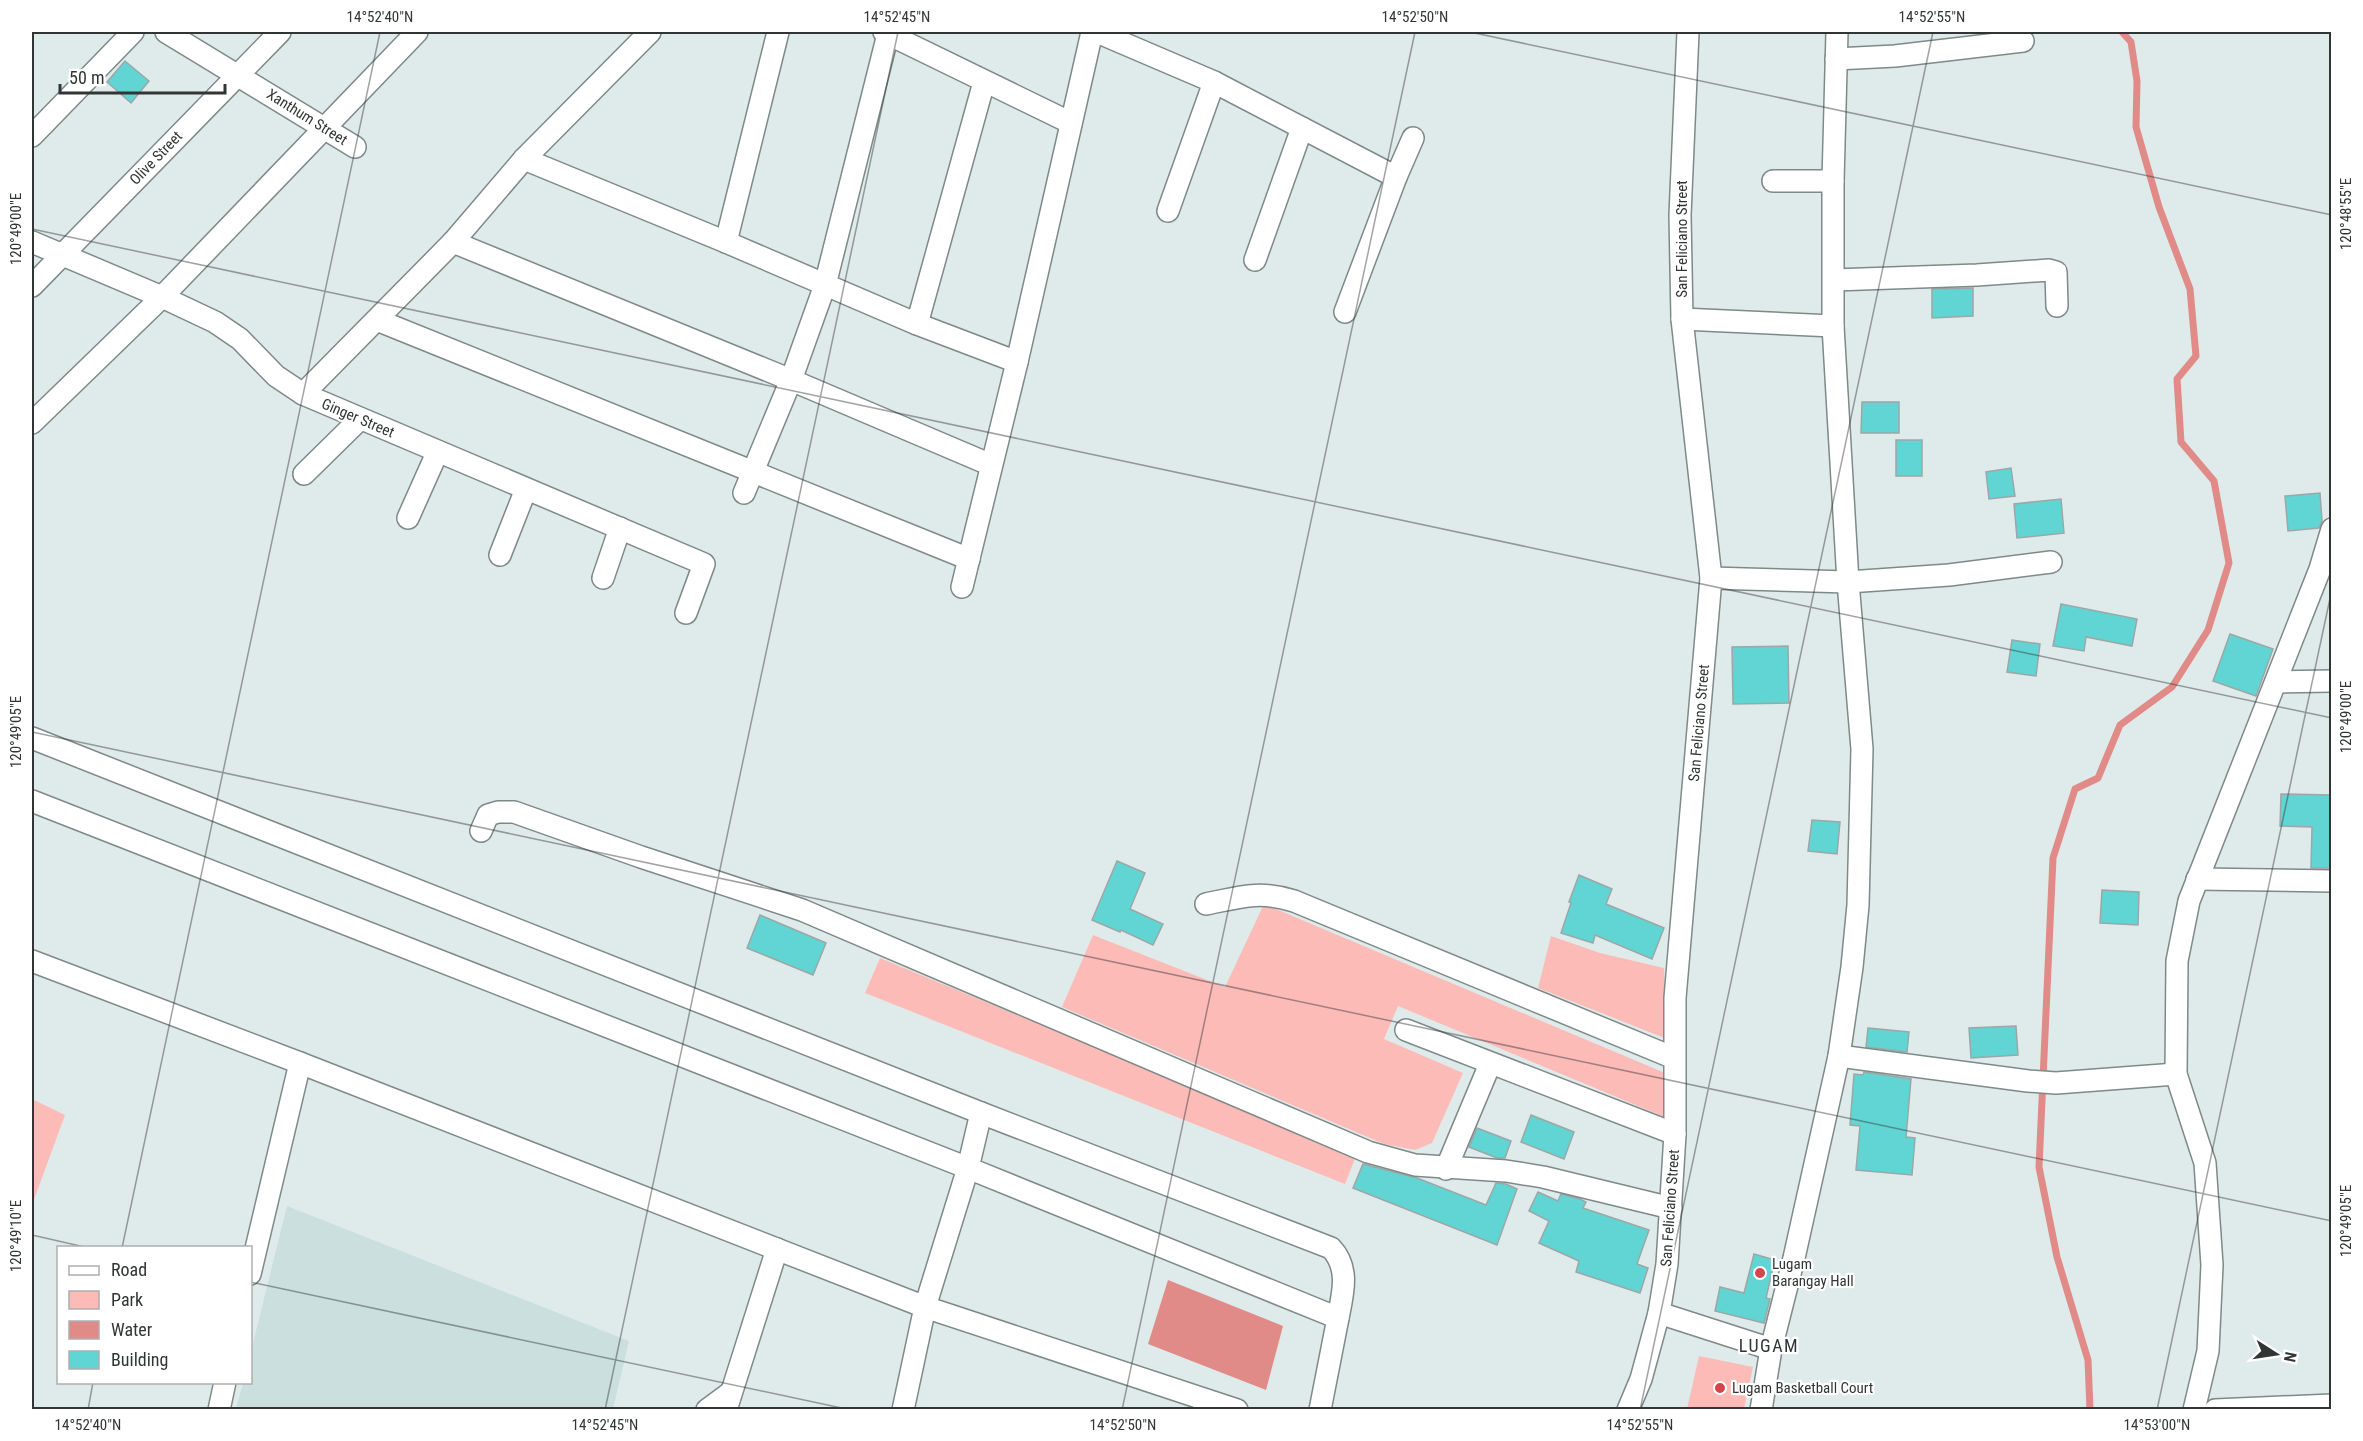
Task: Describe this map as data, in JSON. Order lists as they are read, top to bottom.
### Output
{
  "streets": {
    "street": [
      "Xanthum Street",
      "Olive Street",
      "San Feliciano Street",
      "Ginger Street"
    ]
  },
  "crossings": [
    ["Xanthum Street", "Olive Street"],
    ["Olive Street", "Ginger Street"]
  ],
  "districts": ["LUGAM"],
  "places": ["Lugam Barangay Hall", "Lugam Basketball Court"],
  "legend": [
    "Road",
    "Park",
    "Water",
    "Building"
  ],
  "scale_bar": "50 m",
  "north": "right",
  "coordinates": [
    "14°52'40\"N",
    "14°52'45\"N",
    "14°52'50\"N",
    "14°52'55\"N",
    "120°48'55\"E",
    "120°49'00\"E",
    "120°49'05\"E",
    "120°49'10\"E",
    "14°53'00\"N"
  ]
}
